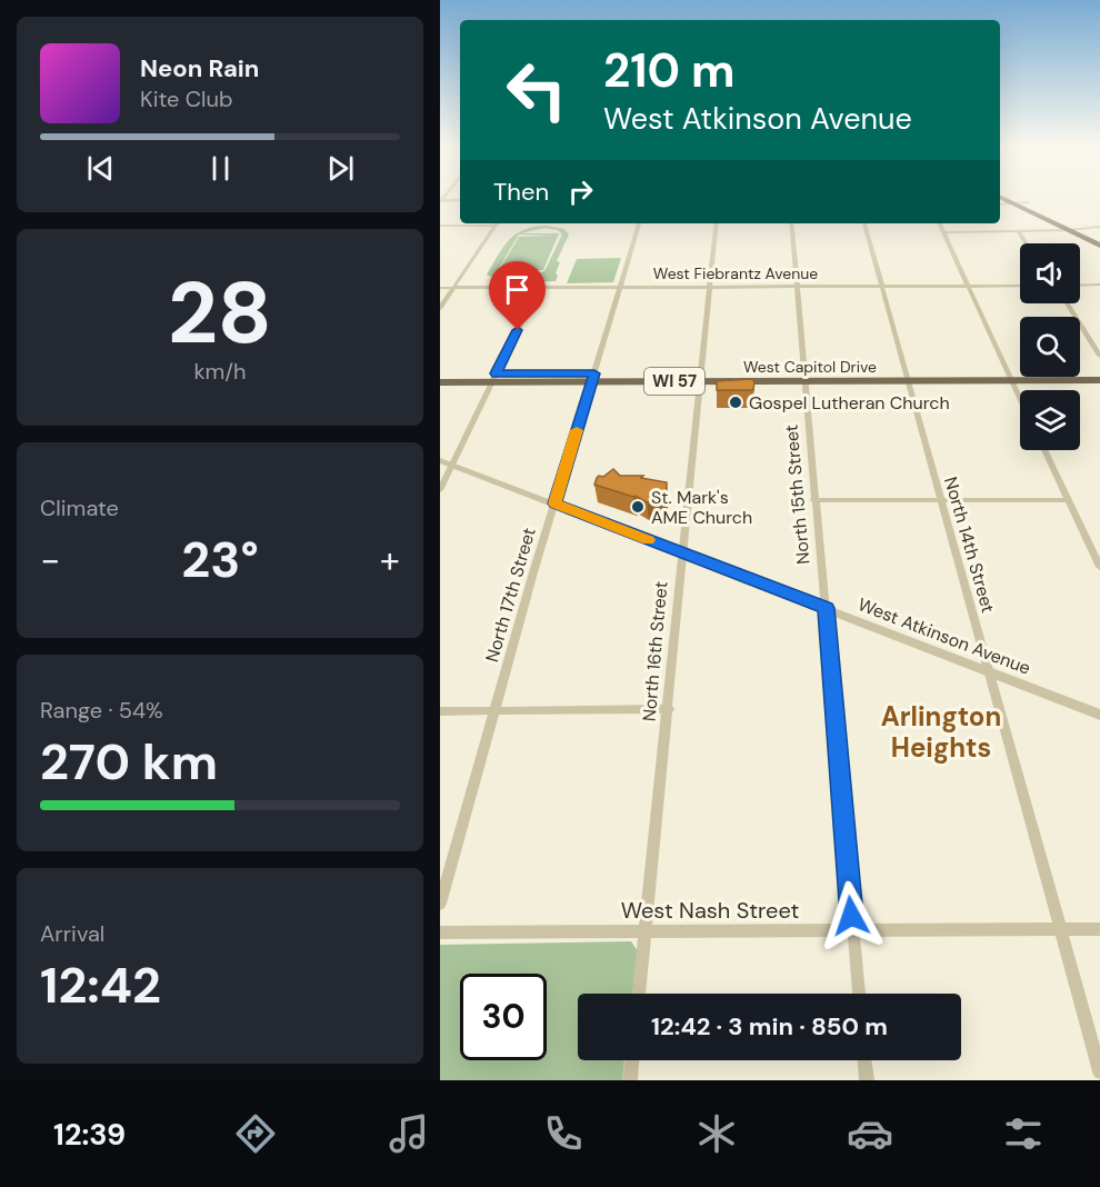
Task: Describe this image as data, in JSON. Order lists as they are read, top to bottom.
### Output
{
  "streets": {
    "main road": ["West Capitol Drive", "WI 57"],
    "street": [
      "West Fiebrantz Avenue",
      "North 15th Street",
      "North 14th Street",
      "North 17th Street",
      "West Atkinson Avenue",
      "North 16th Street",
      "West Nash Street"
    ]
  },
  "crossings": [
    ["West Fiebrantz Avenue", "North 15th Street"],
    ["West Fiebrantz Avenue", "North 14th Street"],
    ["West Fiebrantz Avenue", "North 17th Street"],
    ["West Fiebrantz Avenue", "North 16th Street"],
    ["West Capitol Drive", "North 15th Street"],
    ["West Capitol Drive", "North 14th Street"],
    ["West Capitol Drive", "North 17th Street"],
    ["West Capitol Drive", "North 16th Street"],
    ["North 15th Street", "West Atkinson Avenue"],
    ["North 15th Street", "West Nash Street"],
    ["North 14th Street", "West Atkinson Avenue"],
    ["North 14th Street", "West Nash Street"],
    ["North 17th Street", "West Atkinson Avenue"],
    ["West Atkinson Avenue", "North 16th Street"],
    ["North 16th Street", "West Nash Street"]
  ],
  "districts": ["Arlington Heights"],
  "places": ["Gospel Lutheran Church", "St. Mark's AME Church"],
  "page": {
    "turn": ["210 m", "West Atkinson Avenue"],
    "song": ["Neon Rain", "Kite Club"],
    "then": "Then",
    "tile": [
      ["28", "km/h"],
      "Climate",
      ["Range · 54%", "270 km"],
      ["Arrival", "12:42"]
    ],
    "heat": ["−", "23°", "+"],
    "limit": "30",
    "trip": "12:42 · 3 min · 850 m",
    "tabs": "12:39"
  }
}
